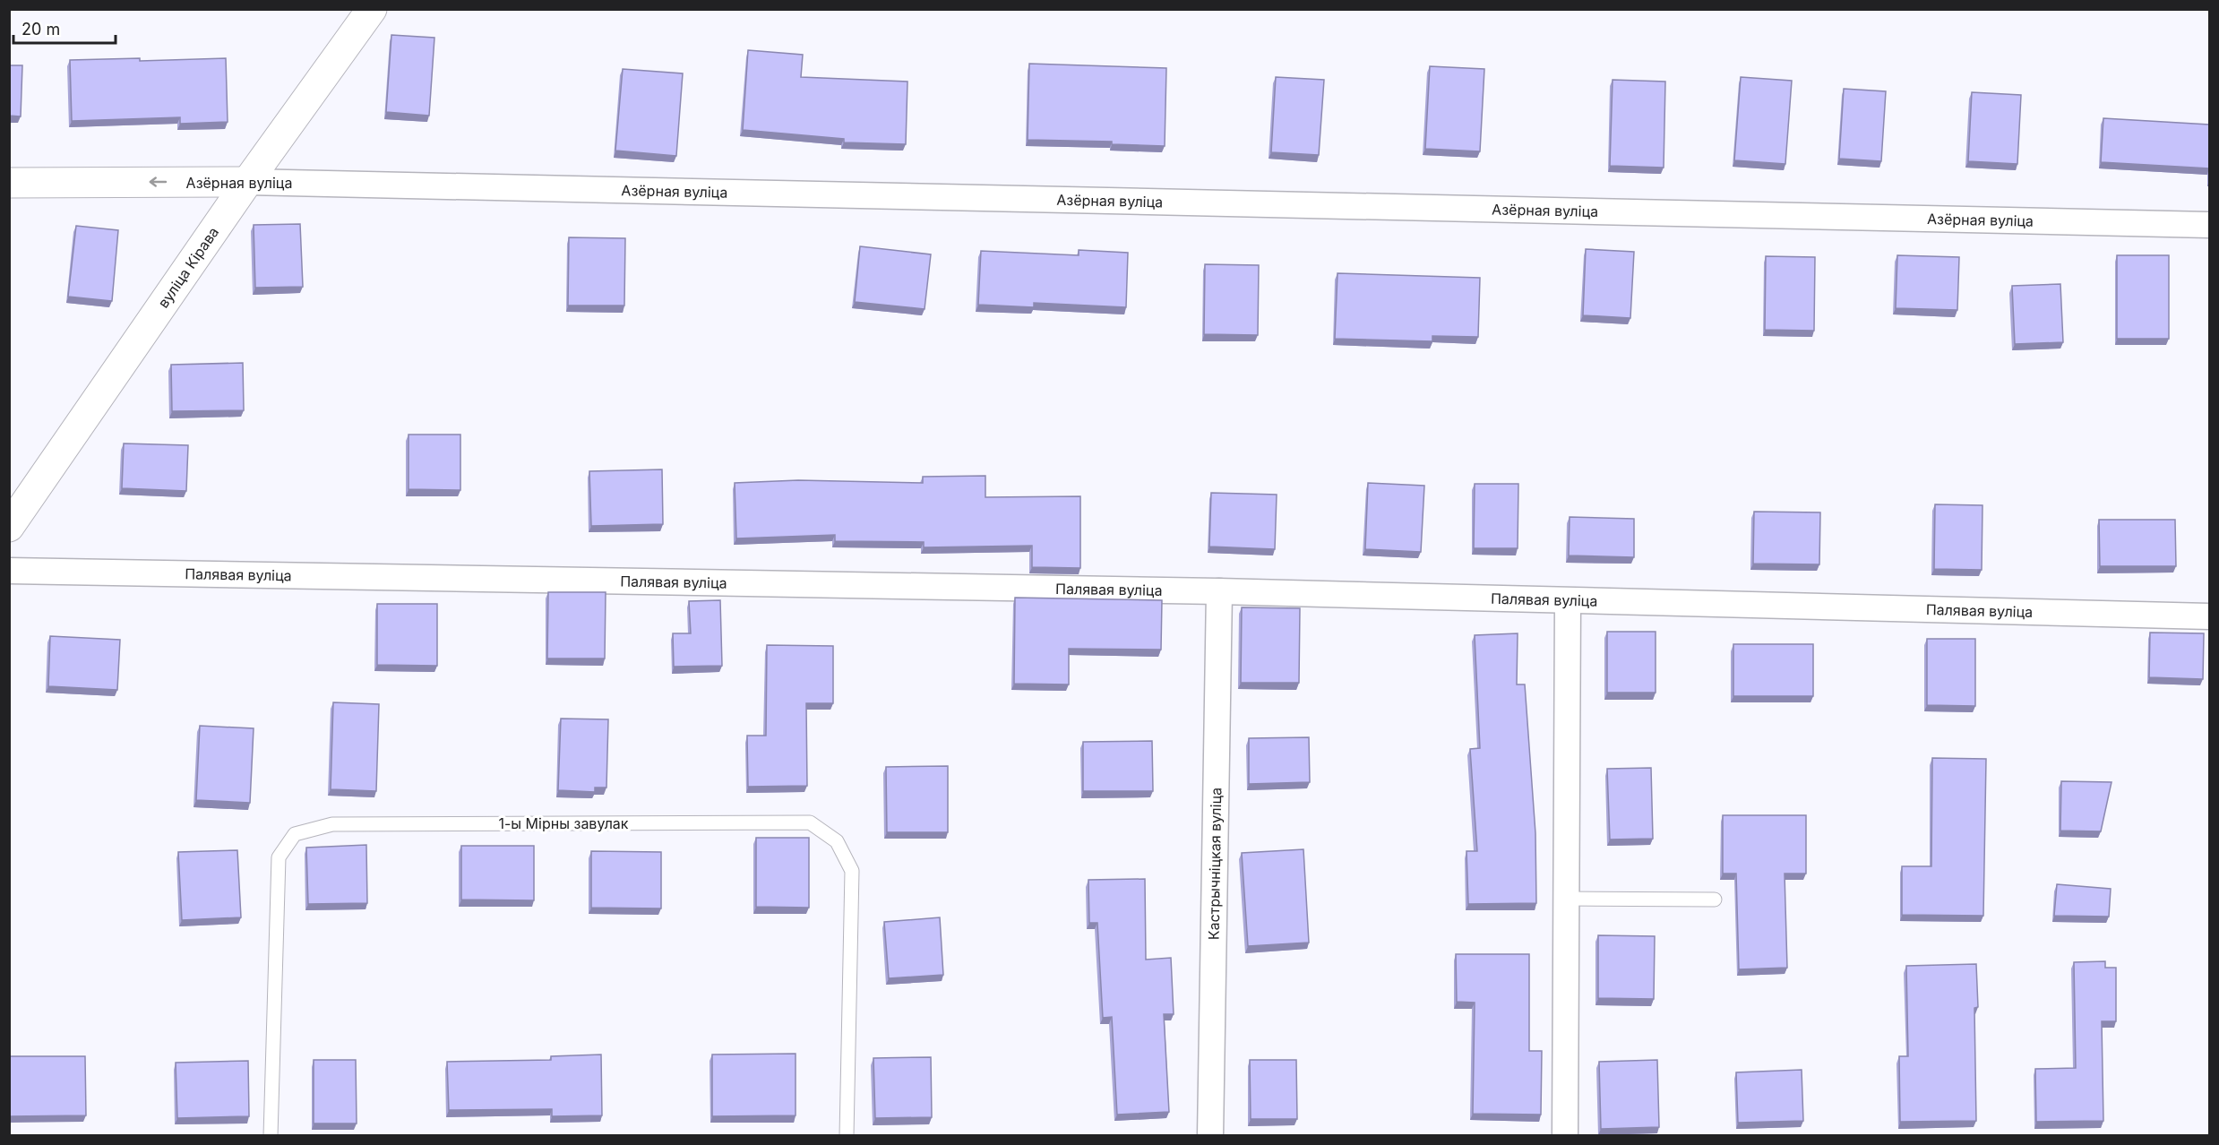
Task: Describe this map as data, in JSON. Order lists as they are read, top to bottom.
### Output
{
  "streets": {
    "main road": ["Азёрная вуліца", "вуліца Кірава"],
    "street": ["Палявая вуліца", "Кастрычніцкая вуліца"],
    "lane": ["1-ы Мірны завулак"]
  },
  "crossings": [
    ["Азёрная вуліца", "вуліца Кірава"],
    ["Палявая вуліца", "Кастрычніцкая вуліца"]
  ],
  "scale_bar": "20 m"
}
